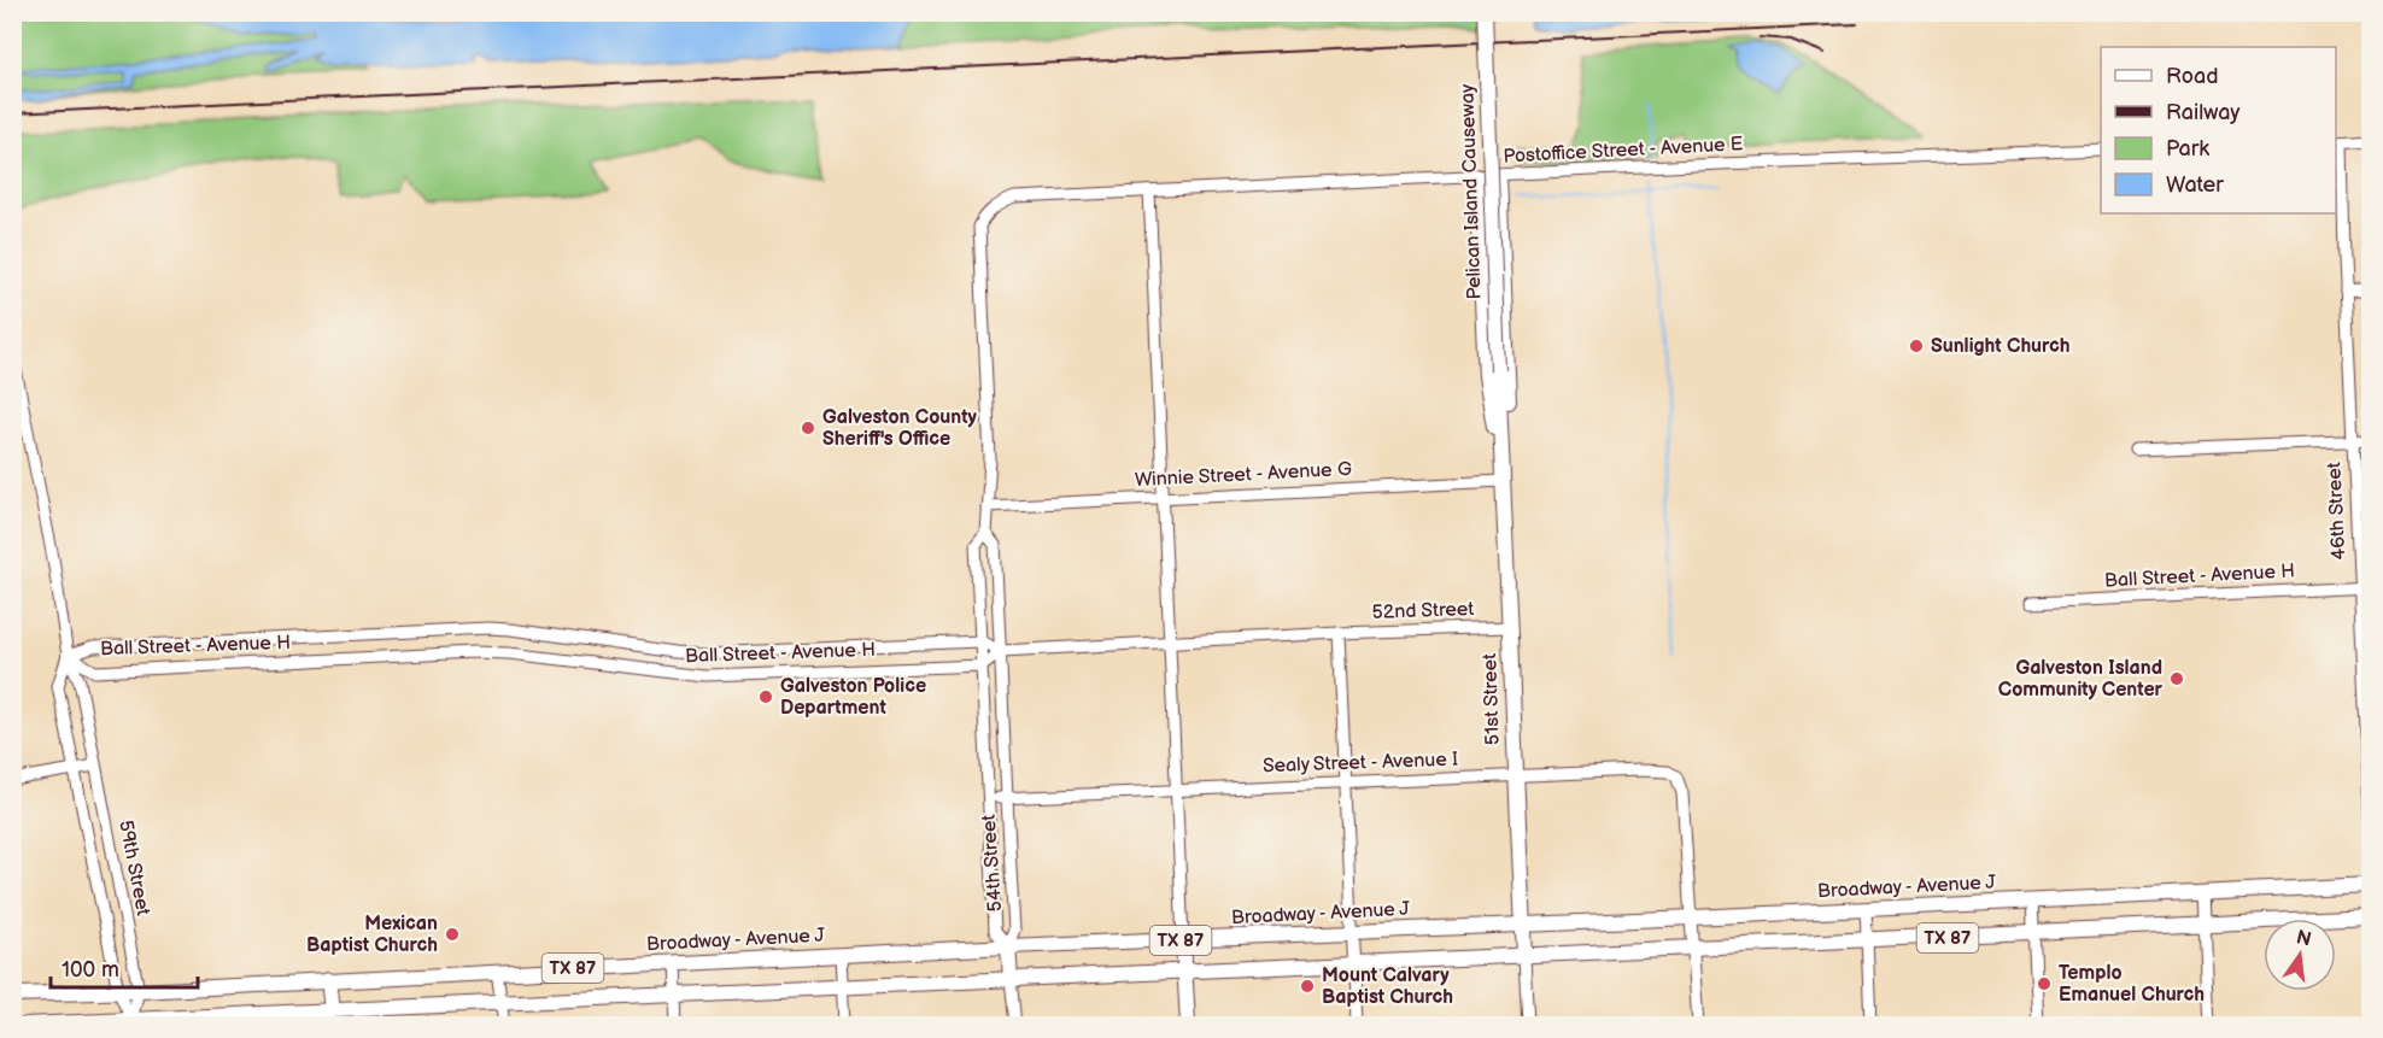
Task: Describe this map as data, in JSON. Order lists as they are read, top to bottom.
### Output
{
  "streets": {
    "main road": [
      "Pelican Island Causeway",
      "51st Street",
      "Broadway - Avenue J",
      "TX 87"
    ],
    "street": [
      "Postoffice Street - Avenue E",
      "Winnie Street - Avenue G",
      "46th Street",
      "Ball Street - Avenue H",
      "52nd Street",
      "Sealy Street - Avenue I",
      "54th Street",
      "59th Street"
    ]
  },
  "crossings": [
    ["Postoffice Street - Avenue E", "54th Street"],
    ["Pelican Island Causeway", "51st Street"],
    ["Winnie Street - Avenue G", "51st Street"],
    ["Winnie Street - Avenue G", "54th Street"],
    ["46th Street", "Ball Street - Avenue H"],
    ["Ball Street - Avenue H", "52nd Street"],
    ["Ball Street - Avenue H", "54th Street"],
    ["Ball Street - Avenue H", "59th Street"],
    ["52nd Street", "51st Street"],
    ["51st Street", "Sealy Street - Avenue I"],
    ["51st Street", "Broadway - Avenue J"],
    ["51st Street", "TX 87"],
    ["Sealy Street - Avenue I", "54th Street"],
    ["Sealy Street - Avenue I", "Broadway - Avenue J"],
    ["54th Street", "Broadway - Avenue J"],
    ["59th Street", "Broadway - Avenue J"],
    ["59th Street", "TX 87"]
  ],
  "places": [
    "Sunlight Church",
    "Galveston County Sheriff's Office",
    "Galveston Island Community Center",
    "Galveston Police Department",
    "Mexican Baptist Church",
    "Templo Emanuel Church",
    "Mount Calvary Baptist Church"
  ],
  "legend": [
    "Road",
    "Railway",
    "Park",
    "Water"
  ],
  "scale_bar": "100 m",
  "north": "top"
}
